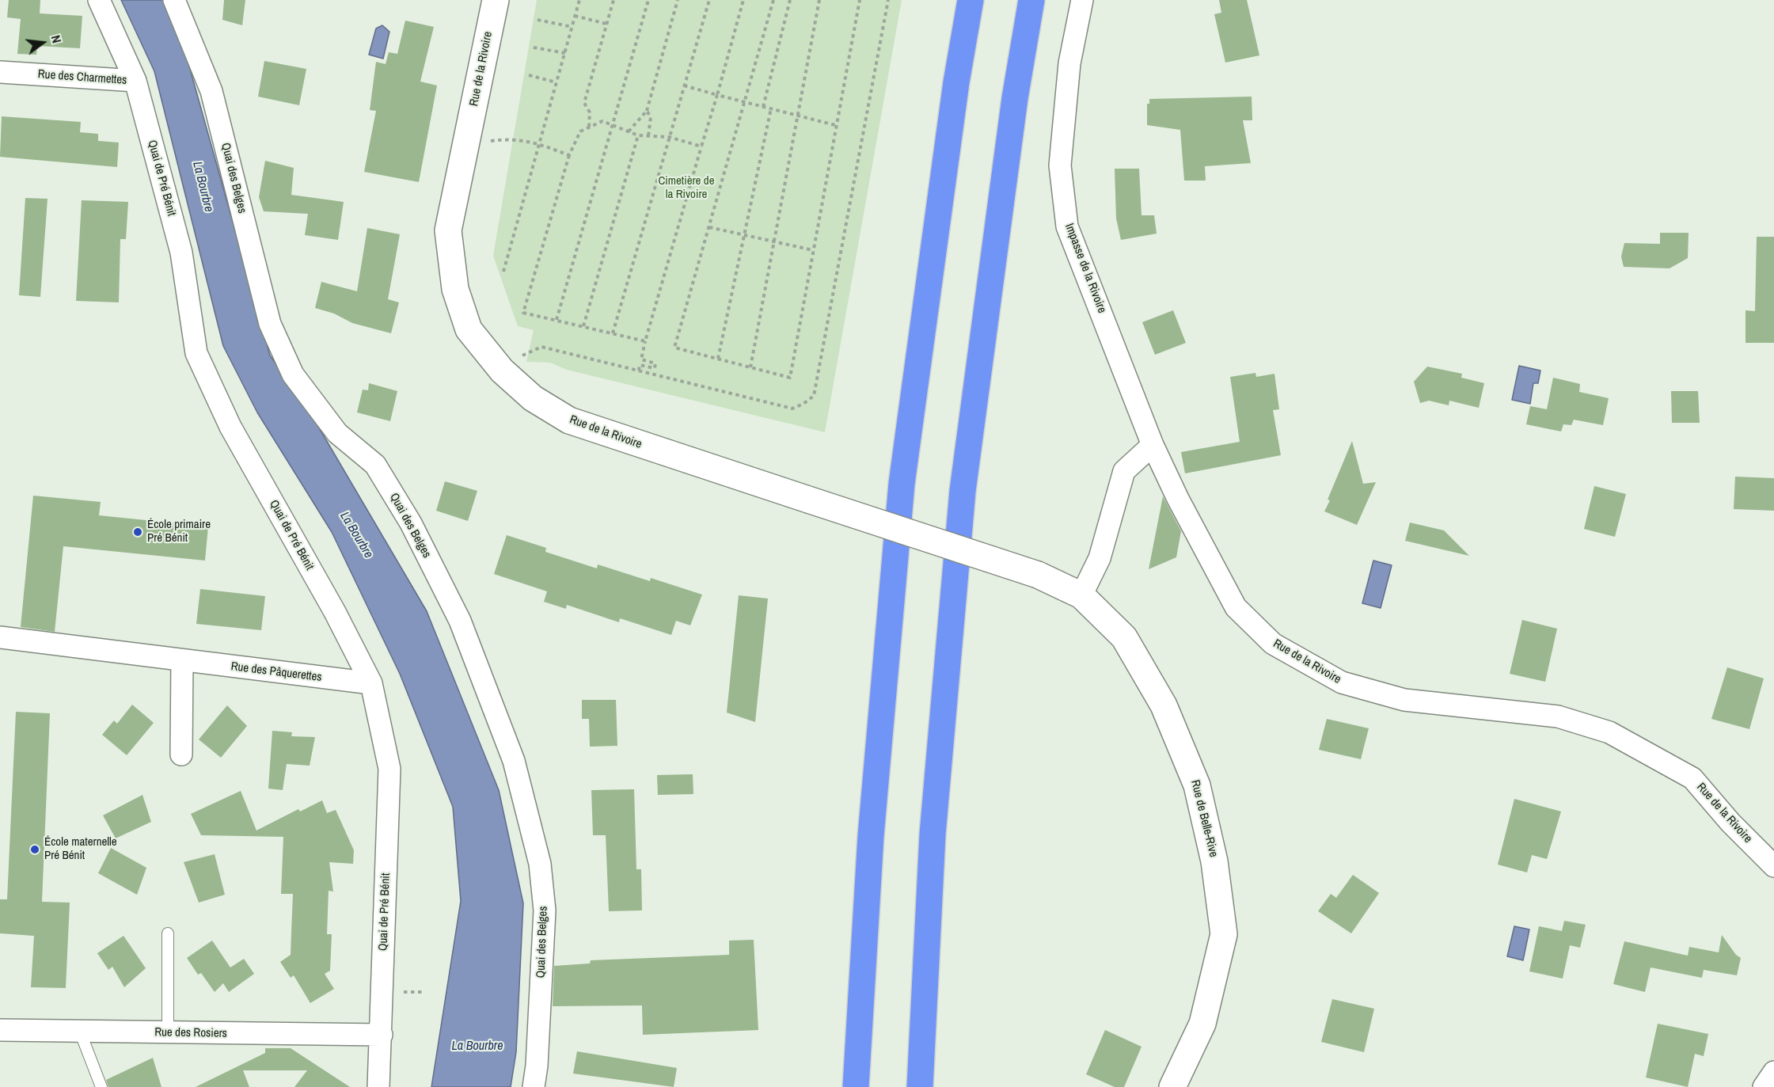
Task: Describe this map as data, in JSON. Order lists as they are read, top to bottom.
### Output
{
  "streets": {
    "street": [
      "Rue de la Rivoire",
      "Rue des Charmettes",
      "Quai de Pré Bénit",
      "Quai des Belges",
      "Impasse de la Rivoire",
      "Rue des Pâquerettes",
      "Rue de Belle-Rive",
      "Rue des Rosiers"
    ]
  },
  "crossings": [
    ["Rue de la Rivoire", "Impasse de la Rivoire"],
    ["Rue de la Rivoire", "Rue de Belle-Rive"],
    ["Rue des Charmettes", "Quai de Pré Bénit"],
    ["Quai de Pré Bénit", "Rue des Pâquerettes"],
    ["Quai de Pré Bénit", "Rue des Rosiers"]
  ],
  "water": ["La Bourbre"],
  "parks": ["Cimetière de la Rivoire"],
  "places": ["École primaire Pré Bénit", "École maternelle Pré Bénit"],
  "north": "right"
}
